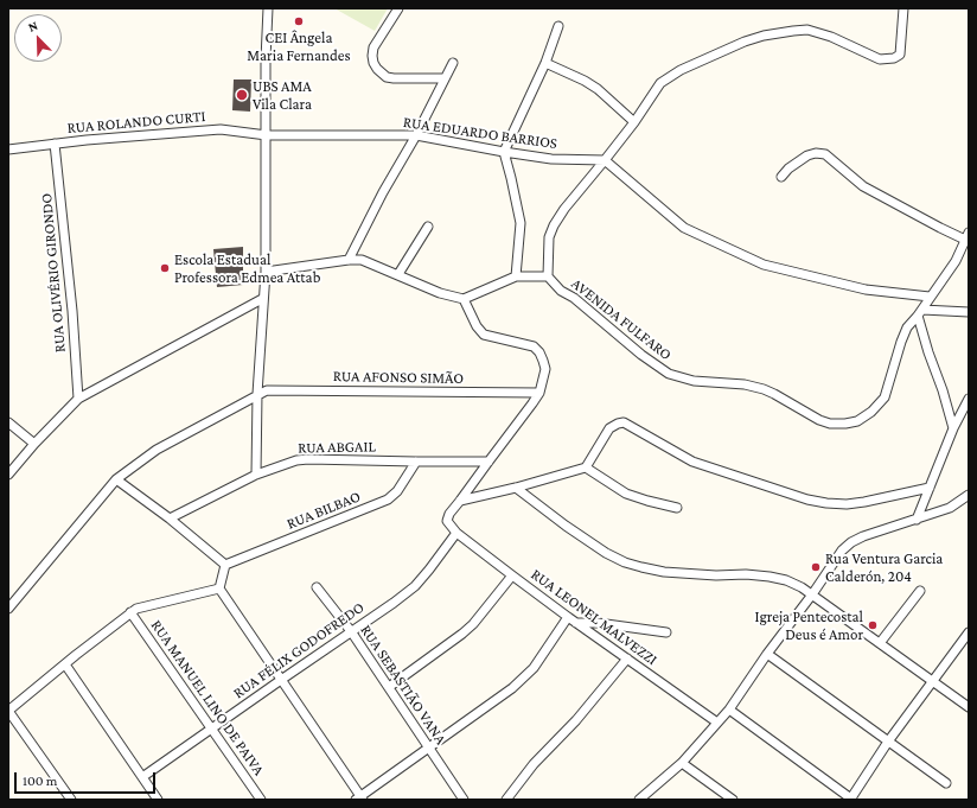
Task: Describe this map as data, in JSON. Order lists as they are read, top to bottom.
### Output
{
  "streets": {
    "street": [
      "RUA ROLANDO CURTI",
      "RUA EDUARDO BARRIOS",
      "RUA OLIVÉRIO GIRONDO",
      "AVENIDA FULFARO",
      "RUA AFONSO SIMÃO",
      "RUA ABGAIL",
      "RUA BILBAO",
      "RUA LEONEL MALVEZZI",
      "RUA FÉLIX GODOFREDO",
      "RUA SEBASTIÃO VANA",
      "RUA MANUEL LINO DE PAIVA"
    ]
  },
  "crossings": [
    ["RUA ROLANDO CURTI", "RUA EDUARDO BARRIOS"],
    ["RUA ROLANDO CURTI", "RUA OLIVÉRIO GIRONDO"],
    ["RUA ABGAIL", "RUA BILBAO"],
    ["RUA LEONEL MALVEZZI", "RUA FÉLIX GODOFREDO"],
    ["RUA FÉLIX GODOFREDO", "RUA SEBASTIÃO VANA"],
    ["RUA FÉLIX GODOFREDO", "RUA MANUEL LINO DE PAIVA"]
  ],
  "places": [
    "CEI Ângela Maria Fernandes",
    "UBS AMA Vila Clara",
    "Escola Estadual Professora Edmea Attab",
    "Rua Ventura Garcia Calderón, 204",
    "Igreja Pentecostal Deus é Amor"
  ],
  "scale_bar": "100 m",
  "north": "top left"
}
